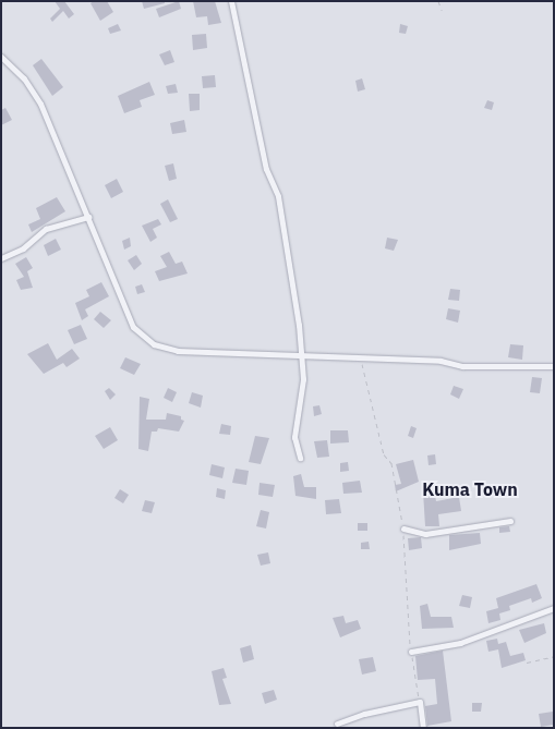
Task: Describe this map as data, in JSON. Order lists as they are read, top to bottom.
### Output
{
  "districts": ["Kuma Town"]
}
